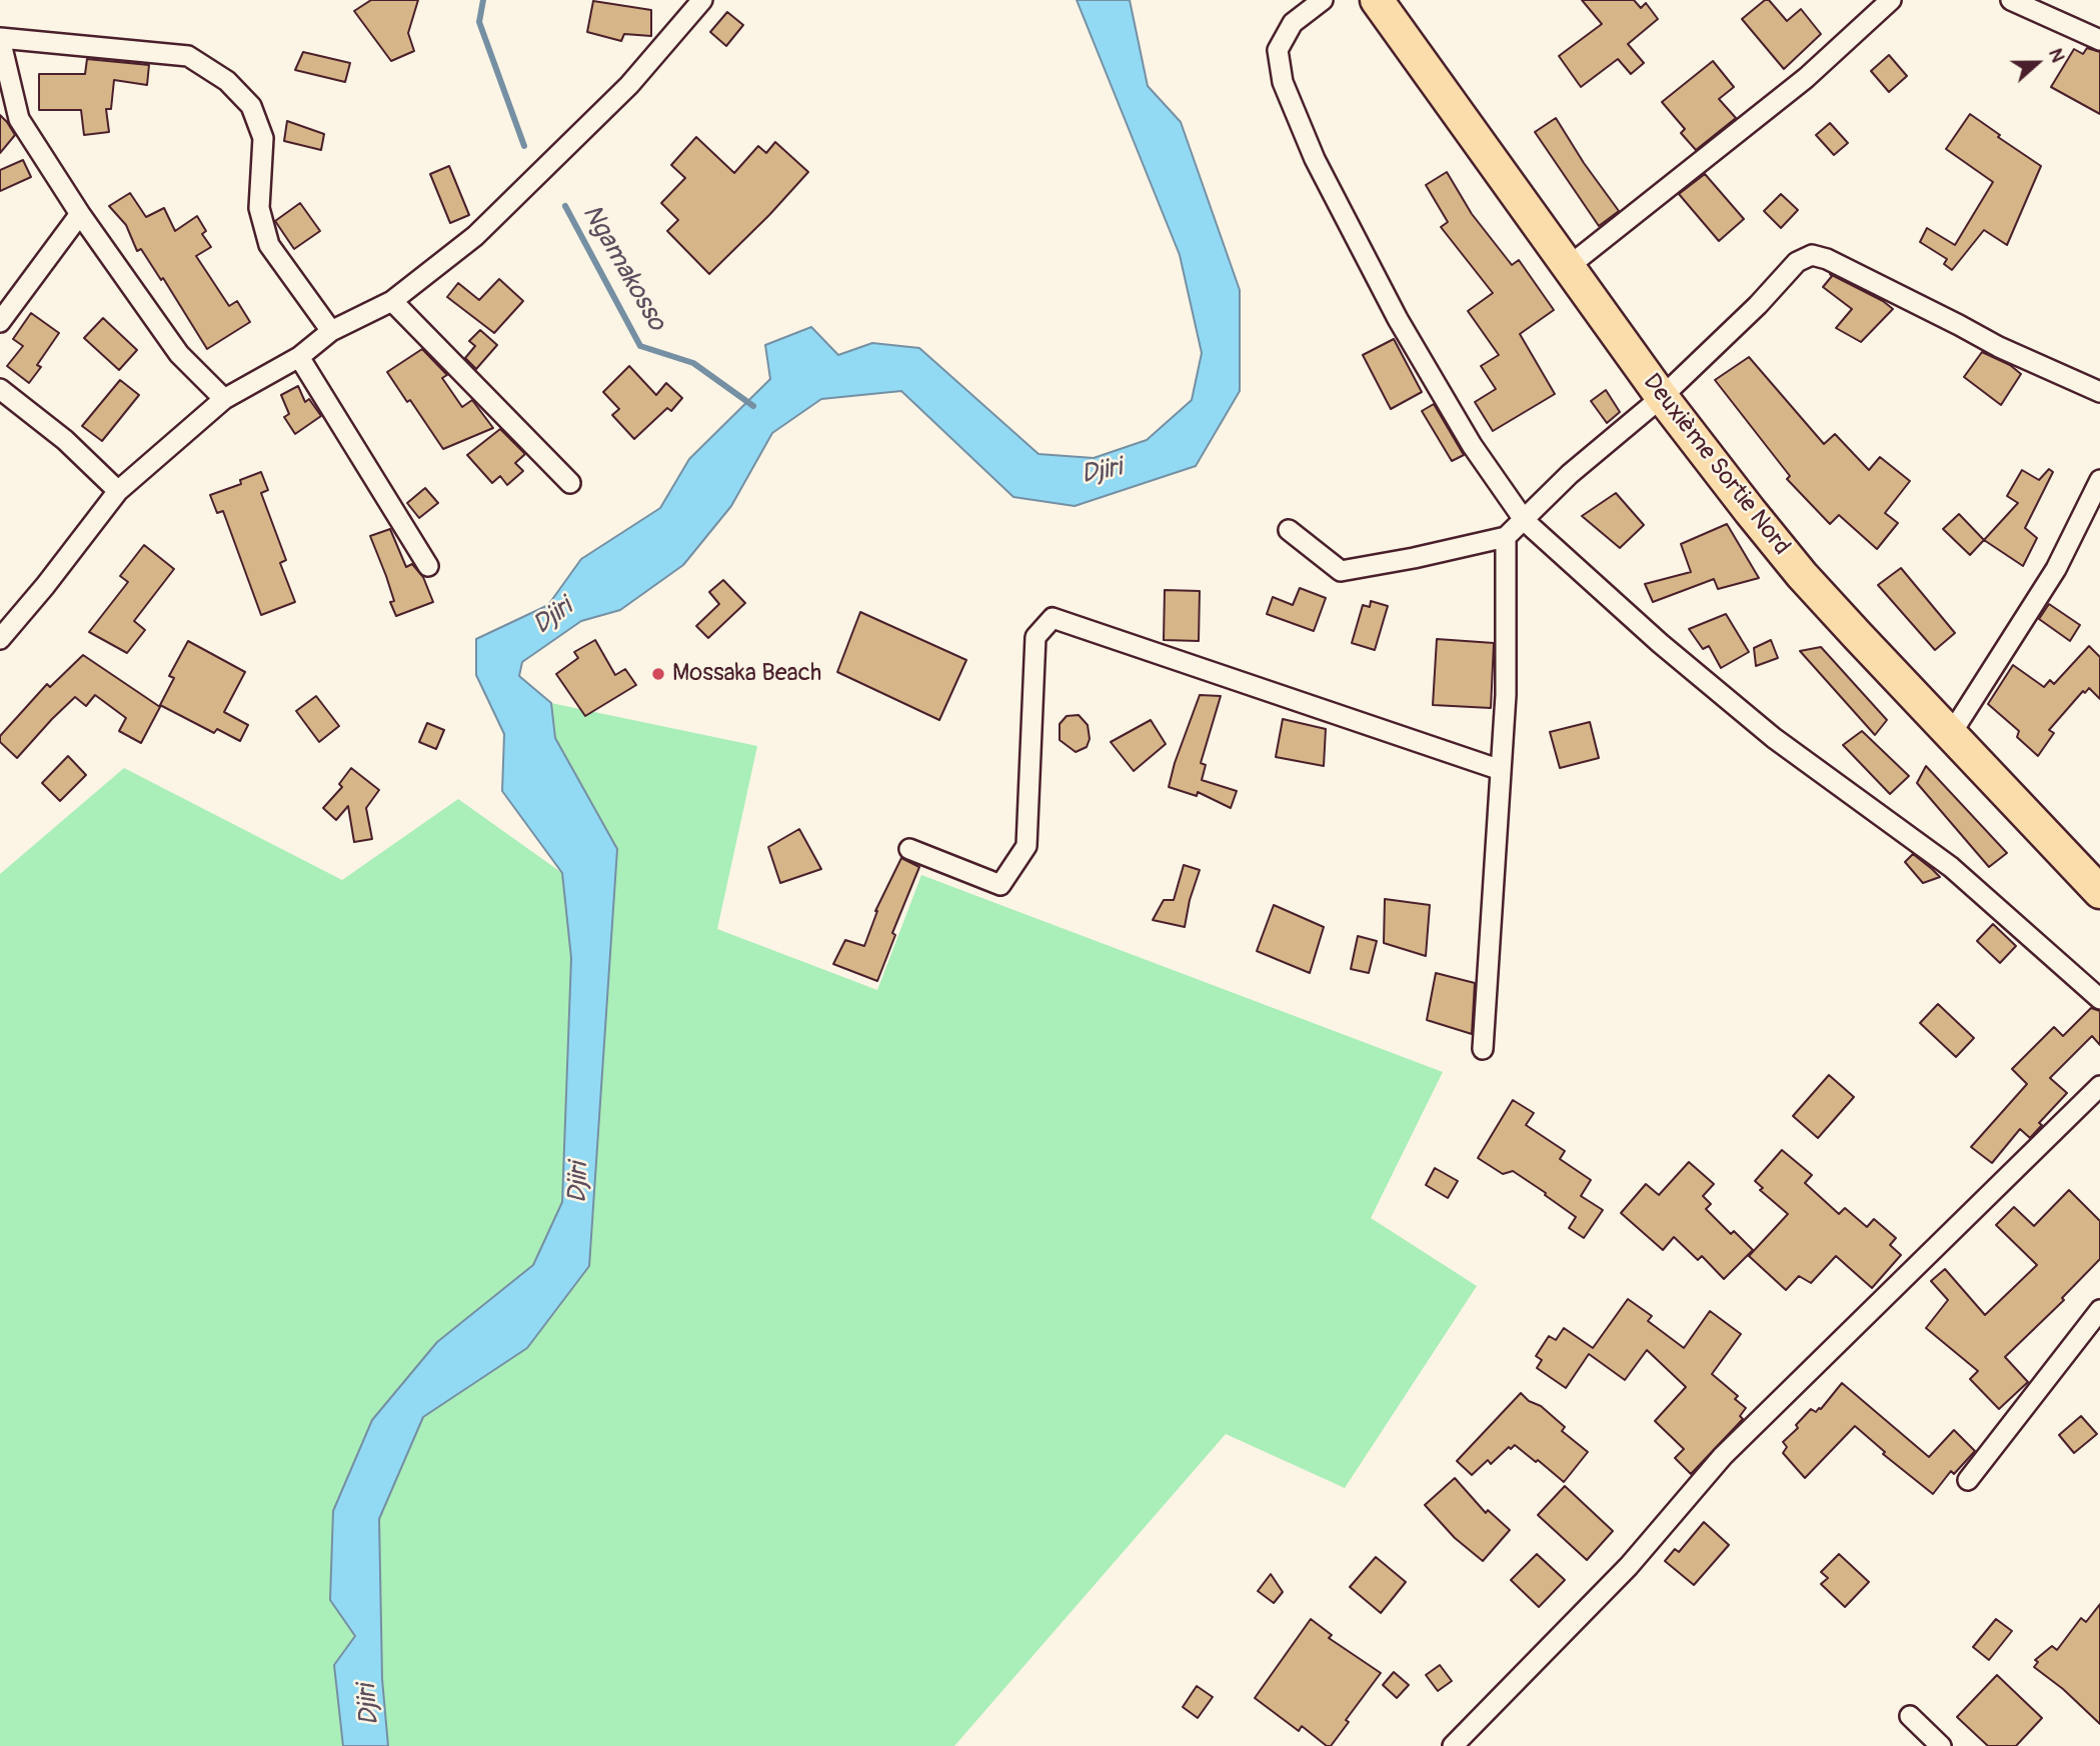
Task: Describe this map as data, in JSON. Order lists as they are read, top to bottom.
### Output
{
  "streets": {
    "main road": ["Deuxième Sortie Nord"]
  },
  "water": ["Ngamakosso", "Djiri"],
  "places": ["Mossaka Beach"],
  "north": "right"
}
